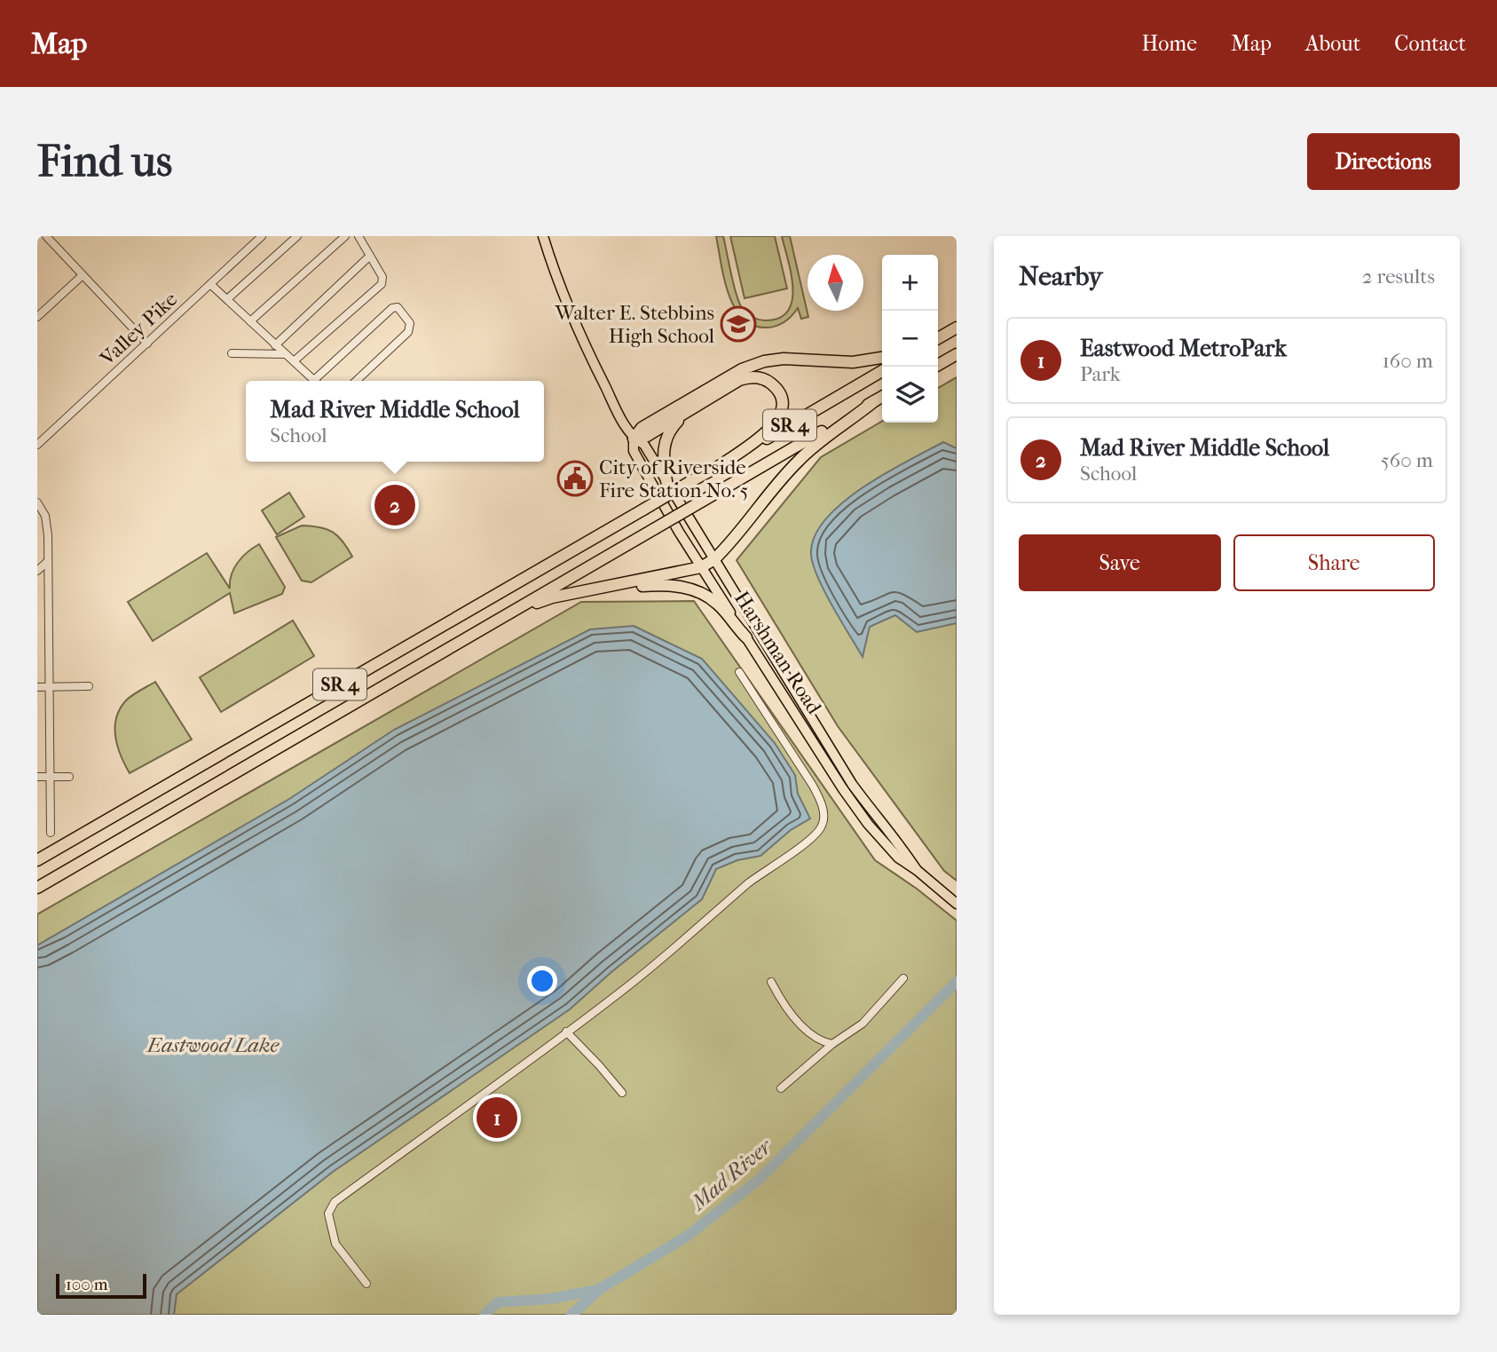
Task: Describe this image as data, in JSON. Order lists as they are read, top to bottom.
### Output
{
  "streets": {
    "highway": ["SR 4"],
    "main road": ["Harshman Road"],
    "street": ["Valley Pike"]
  },
  "water": ["Eastwood Lake", "Mad River"],
  "places": {
    "school or university": ["Walter E. Stebbins High School"],
    "public building": ["City of Riverside Fire Station No. 5"]
  },
  "scale_bar": "100 m",
  "north": "top",
  "page": {
    "header": "Map",
    "nav": [
      "Home",
      "Map",
      "About",
      "Contact"
    ],
    "buttons": [
      "Directions",
      ["Save", "Share"]
    ],
    "title": "Find us",
    "heading": ["Nearby", "2 results"],
    "map_buttons": ["+", "−"],
    "list": [
      {
        "mark": "1",
        "name": "Eastwood MetroPark",
        "note": "Park",
        "value": "160 m"
      },
      {
        "mark": "2",
        "name": "Mad River Middle School",
        "note": "School",
        "value": "560 m"
      }
    ],
    "popup": ["Mad River Middle School", "School"],
    "pins": ["2", "1"],
    "scale": "100 m"
  }
}
